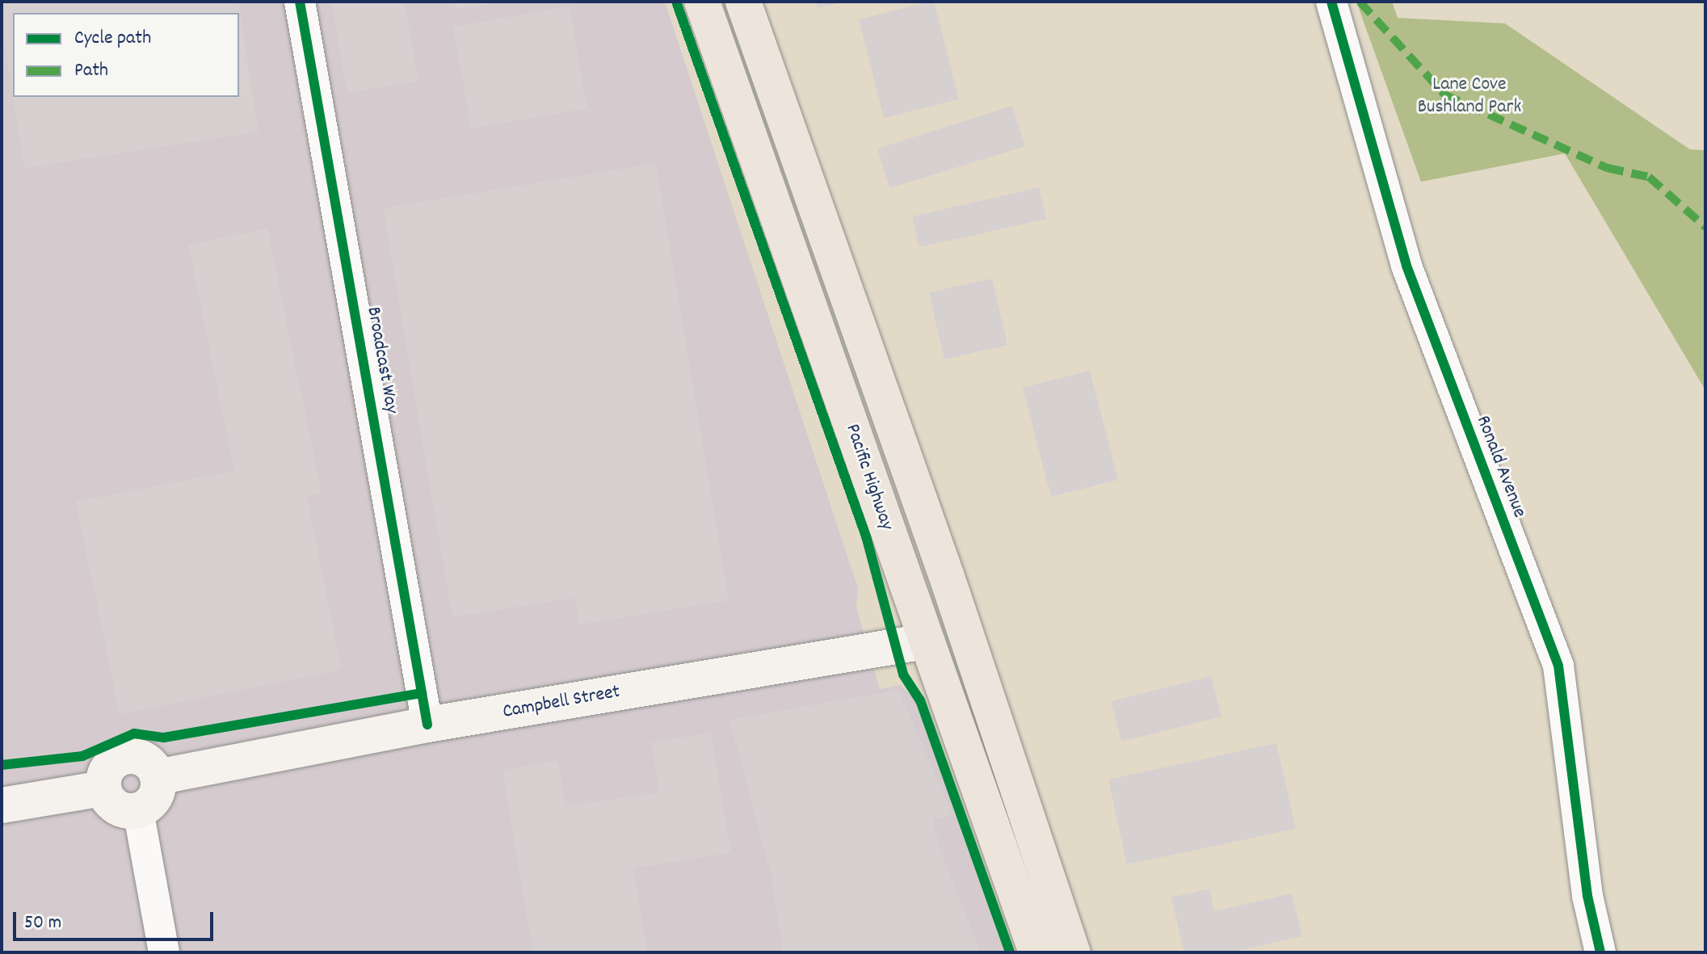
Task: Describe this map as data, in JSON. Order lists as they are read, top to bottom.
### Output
{
  "streets": {
    "main road": ["Pacific Highway", "Campbell Street"],
    "street": ["Broadcast Way", "Ronald Avenue"]
  },
  "crossings": [
    ["Broadcast Way", "Campbell Street"],
    ["Pacific Highway", "Campbell Street"]
  ],
  "parks": ["Lane Cove Bushland Park"],
  "legend": ["Cycle path", "Path"],
  "scale_bar": "50 m"
}
